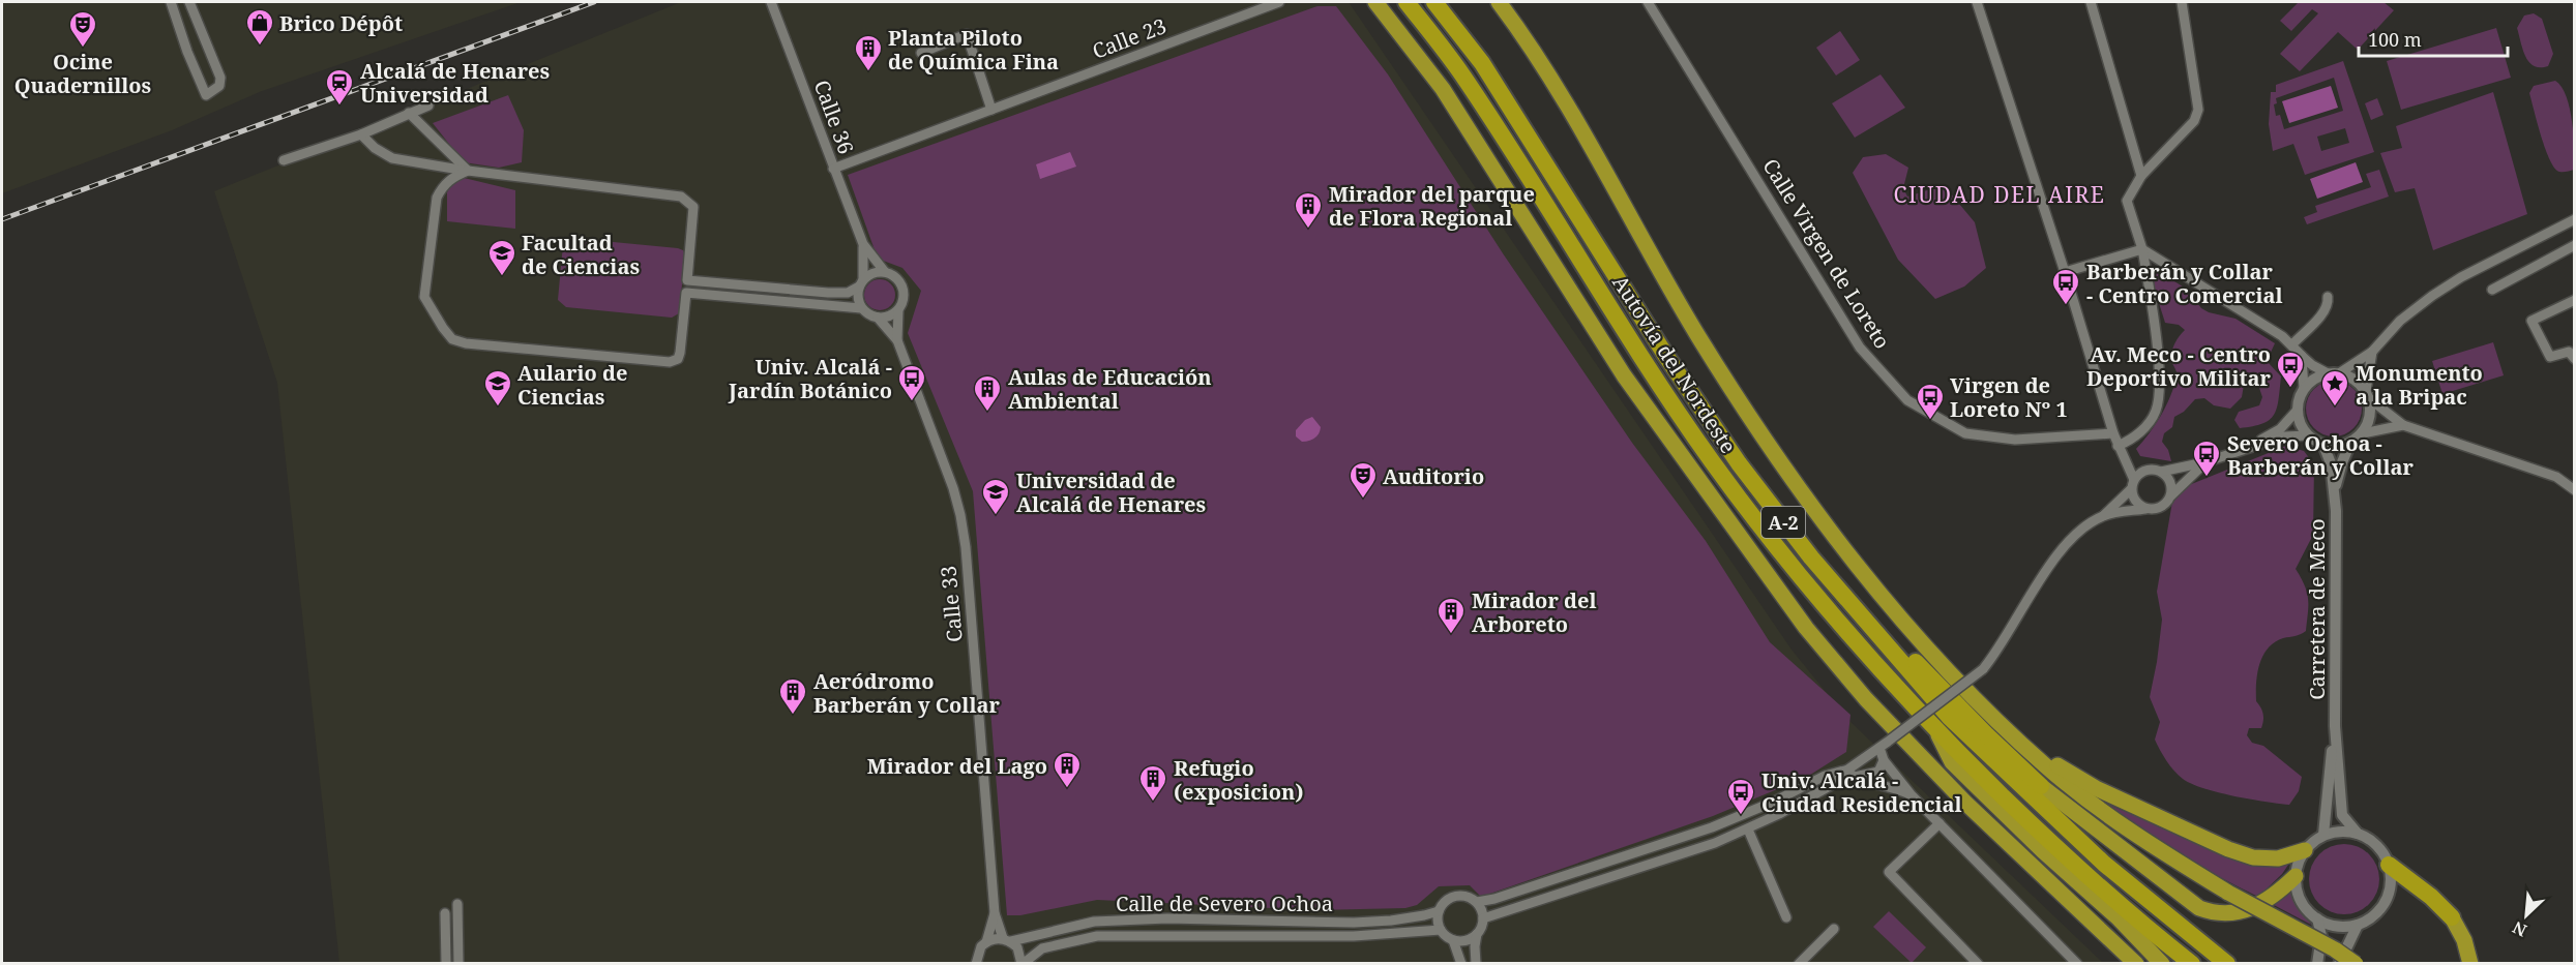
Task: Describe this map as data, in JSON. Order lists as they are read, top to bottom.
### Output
{
  "streets": {
    "highway": ["Autovía del Nordeste", "A-2"],
    "street": [
      "Calle 23",
      "Calle 36",
      "Calle Virgen de Loreto",
      "Calle 33",
      "Carretera de Meco",
      "Calle de Severo Ochoa"
    ]
  },
  "crossings": [
    ["Calle 23", "Calle 36"],
    ["Calle 36", "Calle 33"],
    ["Autovía del Nordeste", "A-2"],
    ["Calle 33", "Calle de Severo Ochoa"]
  ],
  "districts": ["CIUDAD DEL AIRE"],
  "places": {
    "shop": ["Brico Dépôt"],
    "theatre": ["Ocine Quadernillos", "Auditorio"],
    "building": [
      "Planta Piloto de Química Fina",
      "Mirador del parque de Flora Regional",
      "Aulas de Educación Ambiental",
      "Mirador del Arboreto",
      "Aeródromo Barberán y Collar",
      "Mirador del Lago",
      "Refugio (exposicion)"
    ],
    "station": ["Alcalá de Henares Universidad"],
    "school or university": ["Facultad de Ciencias", "Aulario de Ciencias", "Universidad de Alcalá de Henares"],
    "bus stop": [
      "Barberán y Collar - Centro Comercial",
      "Av. Meco - Centro Deportivo Militar",
      "Univ. Alcalá - Jardín Botánico",
      "Virgen de Loreto Nº 1",
      "Severo Ochoa - Barberán y Collar",
      "Univ. Alcalá - Ciudad Residencial"
    ],
    "place": ["Monumento a la Bripac"]
  },
  "scale_bar": "100 m",
  "north": "bottom left"
}
